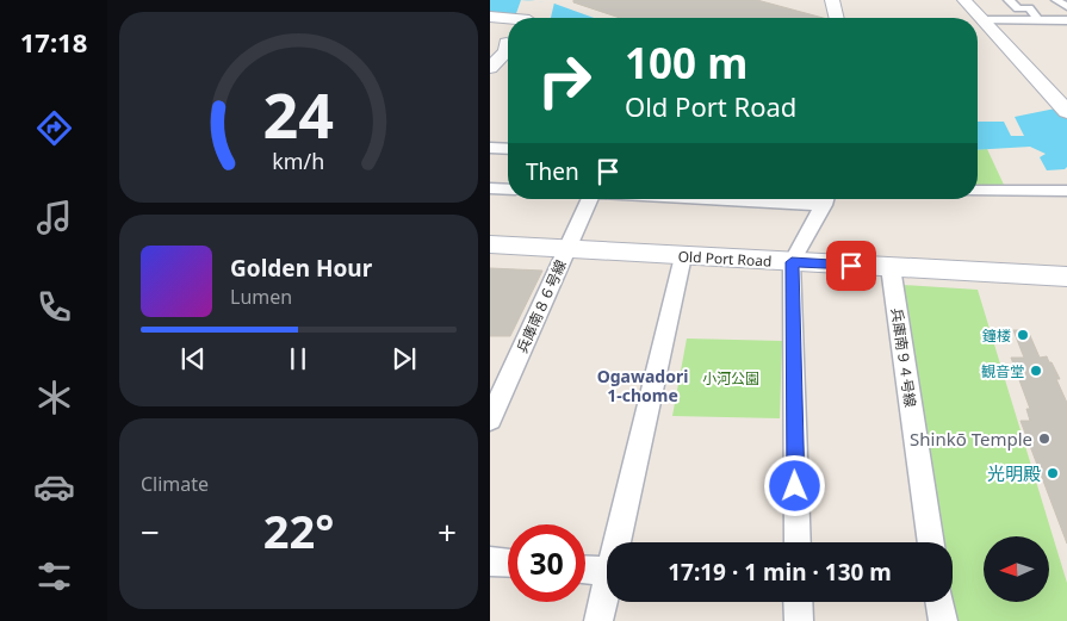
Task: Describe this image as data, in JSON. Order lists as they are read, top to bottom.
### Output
{
  "streets": {
    "street": ["Old Port Road", "兵庫南８６号線", "兵庫南９４号線"]
  },
  "crossings": [
    ["Old Port Road", "兵庫南８６号線"],
    ["Old Port Road", "兵庫南９４号線"]
  ],
  "districts": ["Ogawadori 1-chome"],
  "parks": ["小河公園"],
  "places": [
    "鐘楼",
    "観音堂",
    "Shinkō Temple",
    "光明殿"
  ],
  "north": "left",
  "page": {
    "tabs": "17:18",
    "turn": ["100 m", "Old Port Road"],
    "then": "Then",
    "song": ["Golden Hour", "Lumen"],
    "tile": "Climate",
    "heat": ["−", "22°", "+"],
    "limit": "30",
    "trip": "17:19 · 1 min · 130 m",
    "gauge": ["24", "km/h"]
  }
}
